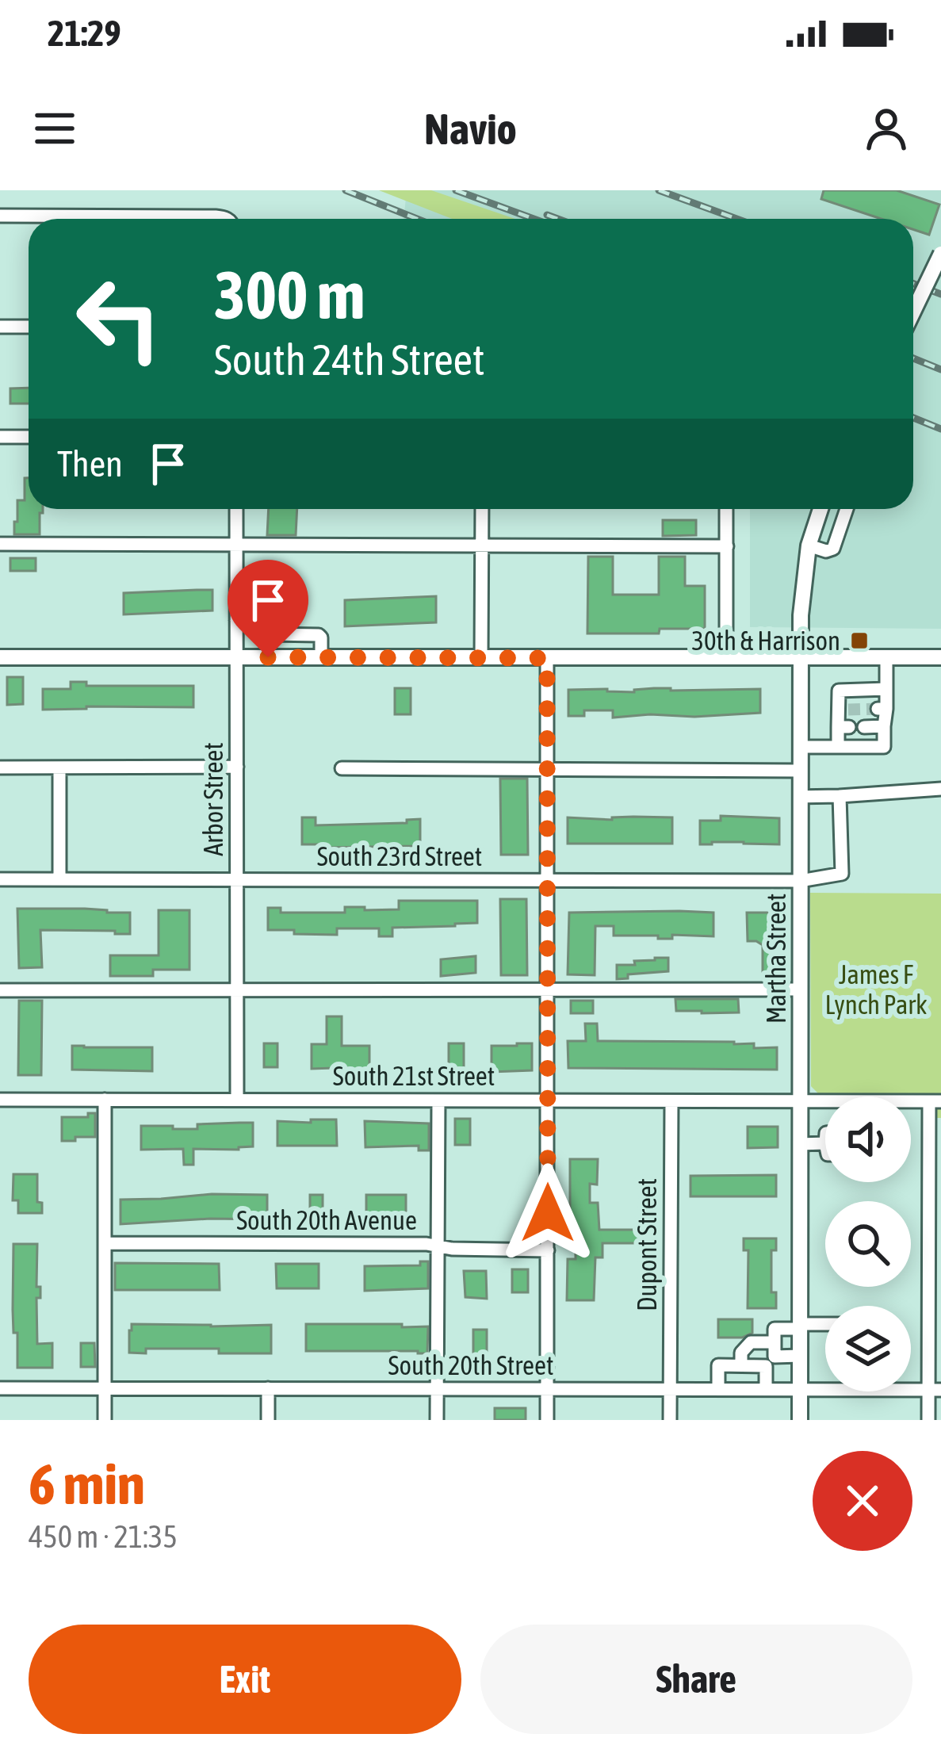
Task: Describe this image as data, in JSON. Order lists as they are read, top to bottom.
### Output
{
  "streets": {
    "main road": ["Martha Street"],
    "street": [
      "Arbor Street",
      "South 23rd Street",
      "South 21st Street",
      "South 20th Avenue",
      "Dupont Street",
      "South 20th Street"
    ]
  },
  "crossings": [
    ["Arbor Street", "South 23rd Street"],
    ["Arbor Street", "South 21st Street"],
    ["South 23rd Street", "Martha Street"],
    ["Martha Street", "South 21st Street"],
    ["Martha Street", "South 20th Street"],
    ["South 21st Street", "Dupont Street"],
    ["Dupont Street", "South 20th Street"]
  ],
  "parks": ["James F Lynch Park"],
  "places": {
    "transit": ["30th & Harrison"]
  },
  "page": {
    "status": "21:29",
    "header": "Navio",
    "turn": ["300 m", "South 24th Street"],
    "then": "Then",
    "heading": ["6 min", "450 m · 21:35"],
    "buttons": ["Exit", "Share"]
  }
}
